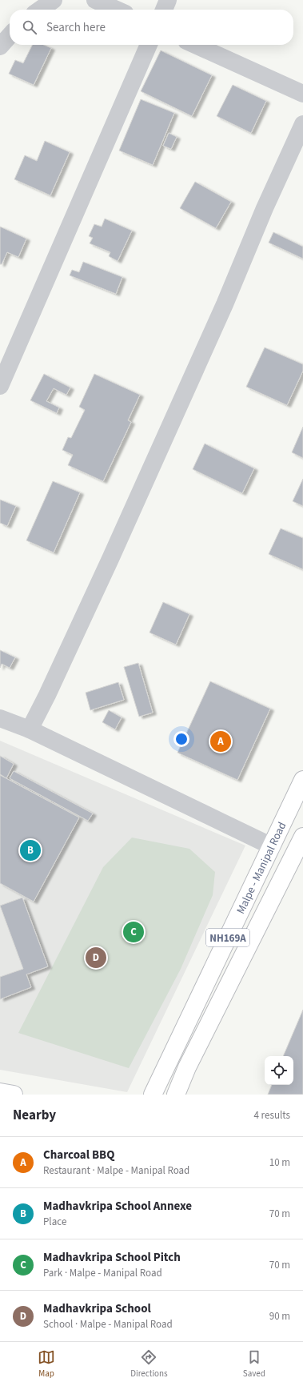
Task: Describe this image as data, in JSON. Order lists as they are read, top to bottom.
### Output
{
  "streets": {
    "main road": ["Malpe - Manipal Road", "NH169A"]
  },
  "page": {
    "search": "Search here",
    "pins": [
      "A",
      "B",
      "C",
      "D"
    ],
    "heading": ["Nearby", "4 results"],
    "list": [
      {
        "mark": "A",
        "name": "Charcoal BBQ",
        "note": "Restaurant · Malpe - Manipal Road",
        "value": "10 m"
      },
      {
        "mark": "B",
        "name": "Madhavkripa School Annexe",
        "note": "Place",
        "value": "70 m"
      },
      {
        "mark": "C",
        "name": "Madhavkripa School Pitch",
        "note": "Park · Malpe - Manipal Road",
        "value": "70 m"
      },
      {
        "mark": "D",
        "name": "Madhavkripa School",
        "note": "School · Malpe - Manipal Road",
        "value": "90 m"
      }
    ],
    "nav": ["Map", "Directions", "Saved"]
  }
}
